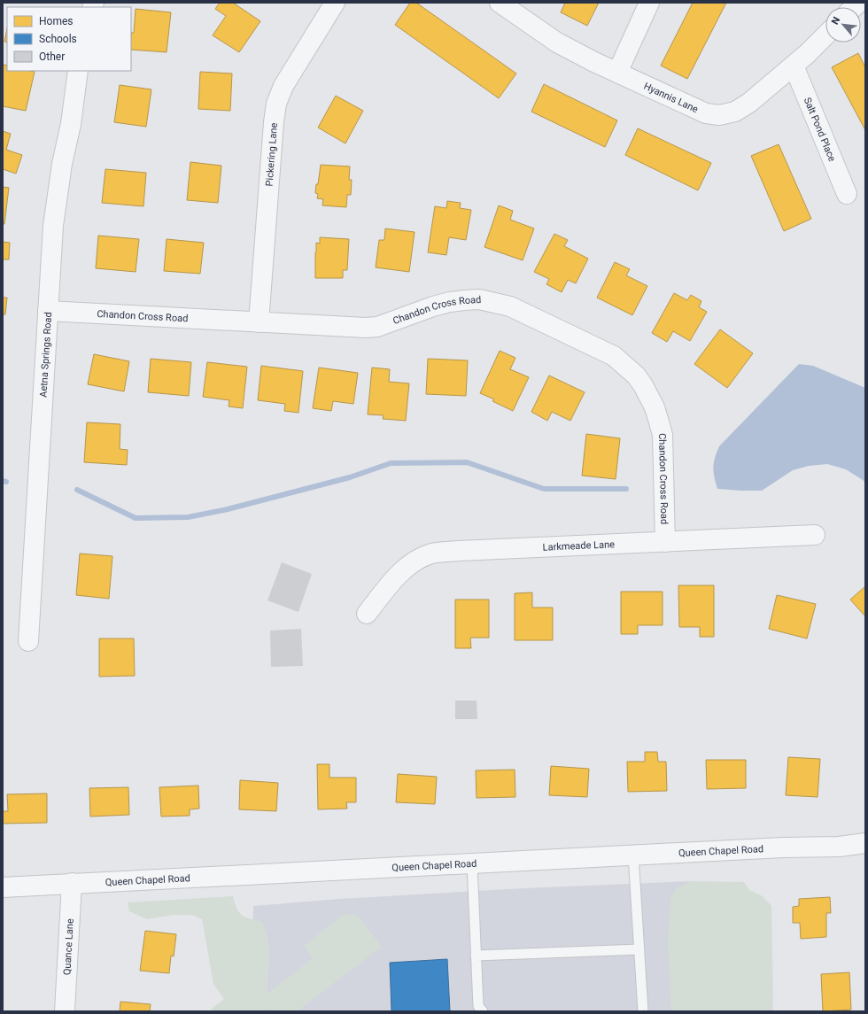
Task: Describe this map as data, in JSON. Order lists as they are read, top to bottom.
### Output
{
  "streets": {
    "street": [
      "Hyannis Lane",
      "Salt Pond Place",
      "Pickering Lane",
      "Chandon Cross Road",
      "Aetna Springs Road",
      "Larkmeade Lane",
      "Queen Chapel Road",
      "Quance Lane"
    ]
  },
  "crossings": [
    ["Hyannis Lane", "Salt Pond Place"],
    ["Pickering Lane", "Chandon Cross Road"],
    ["Chandon Cross Road", "Aetna Springs Road"],
    ["Chandon Cross Road", "Larkmeade Lane"],
    ["Queen Chapel Road", "Quance Lane"]
  ],
  "legend": ["Homes", "Schools", "Other"],
  "north": "top left"
}
